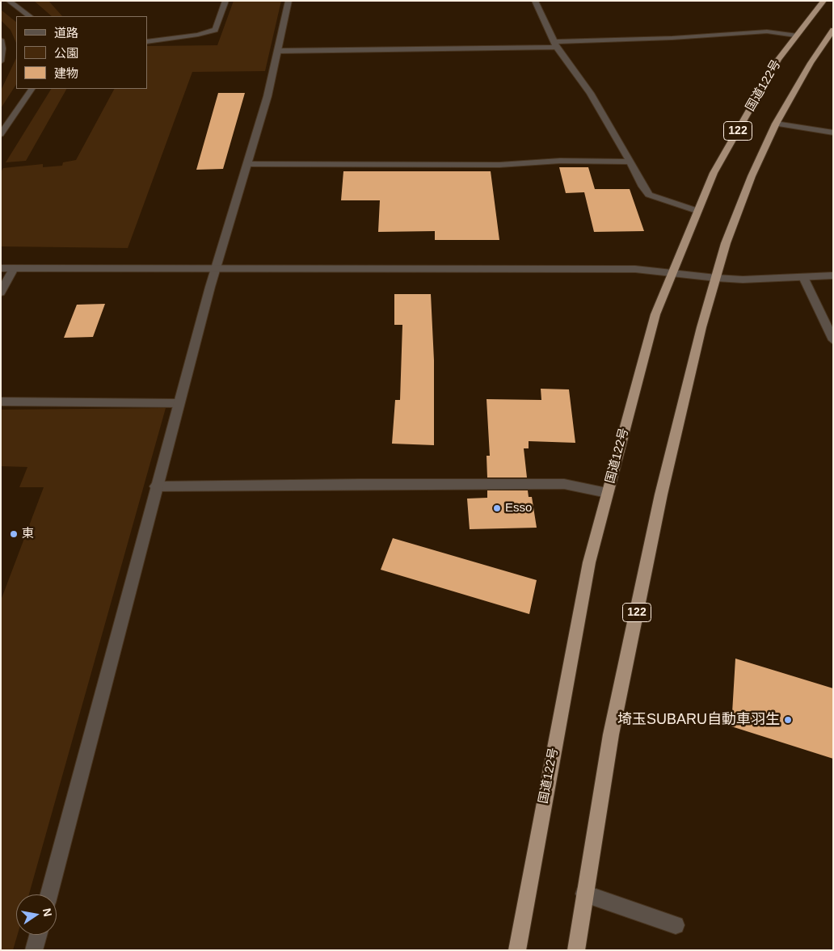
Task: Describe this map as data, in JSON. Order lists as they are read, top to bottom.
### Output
{
  "streets": {
    "highway": ["国道122号", "122"]
  },
  "places": ["Esso", "東", "埼玉SUBARU自動車羽生"],
  "legend": ["道路", "公園", "建物"],
  "north": "right"
}
